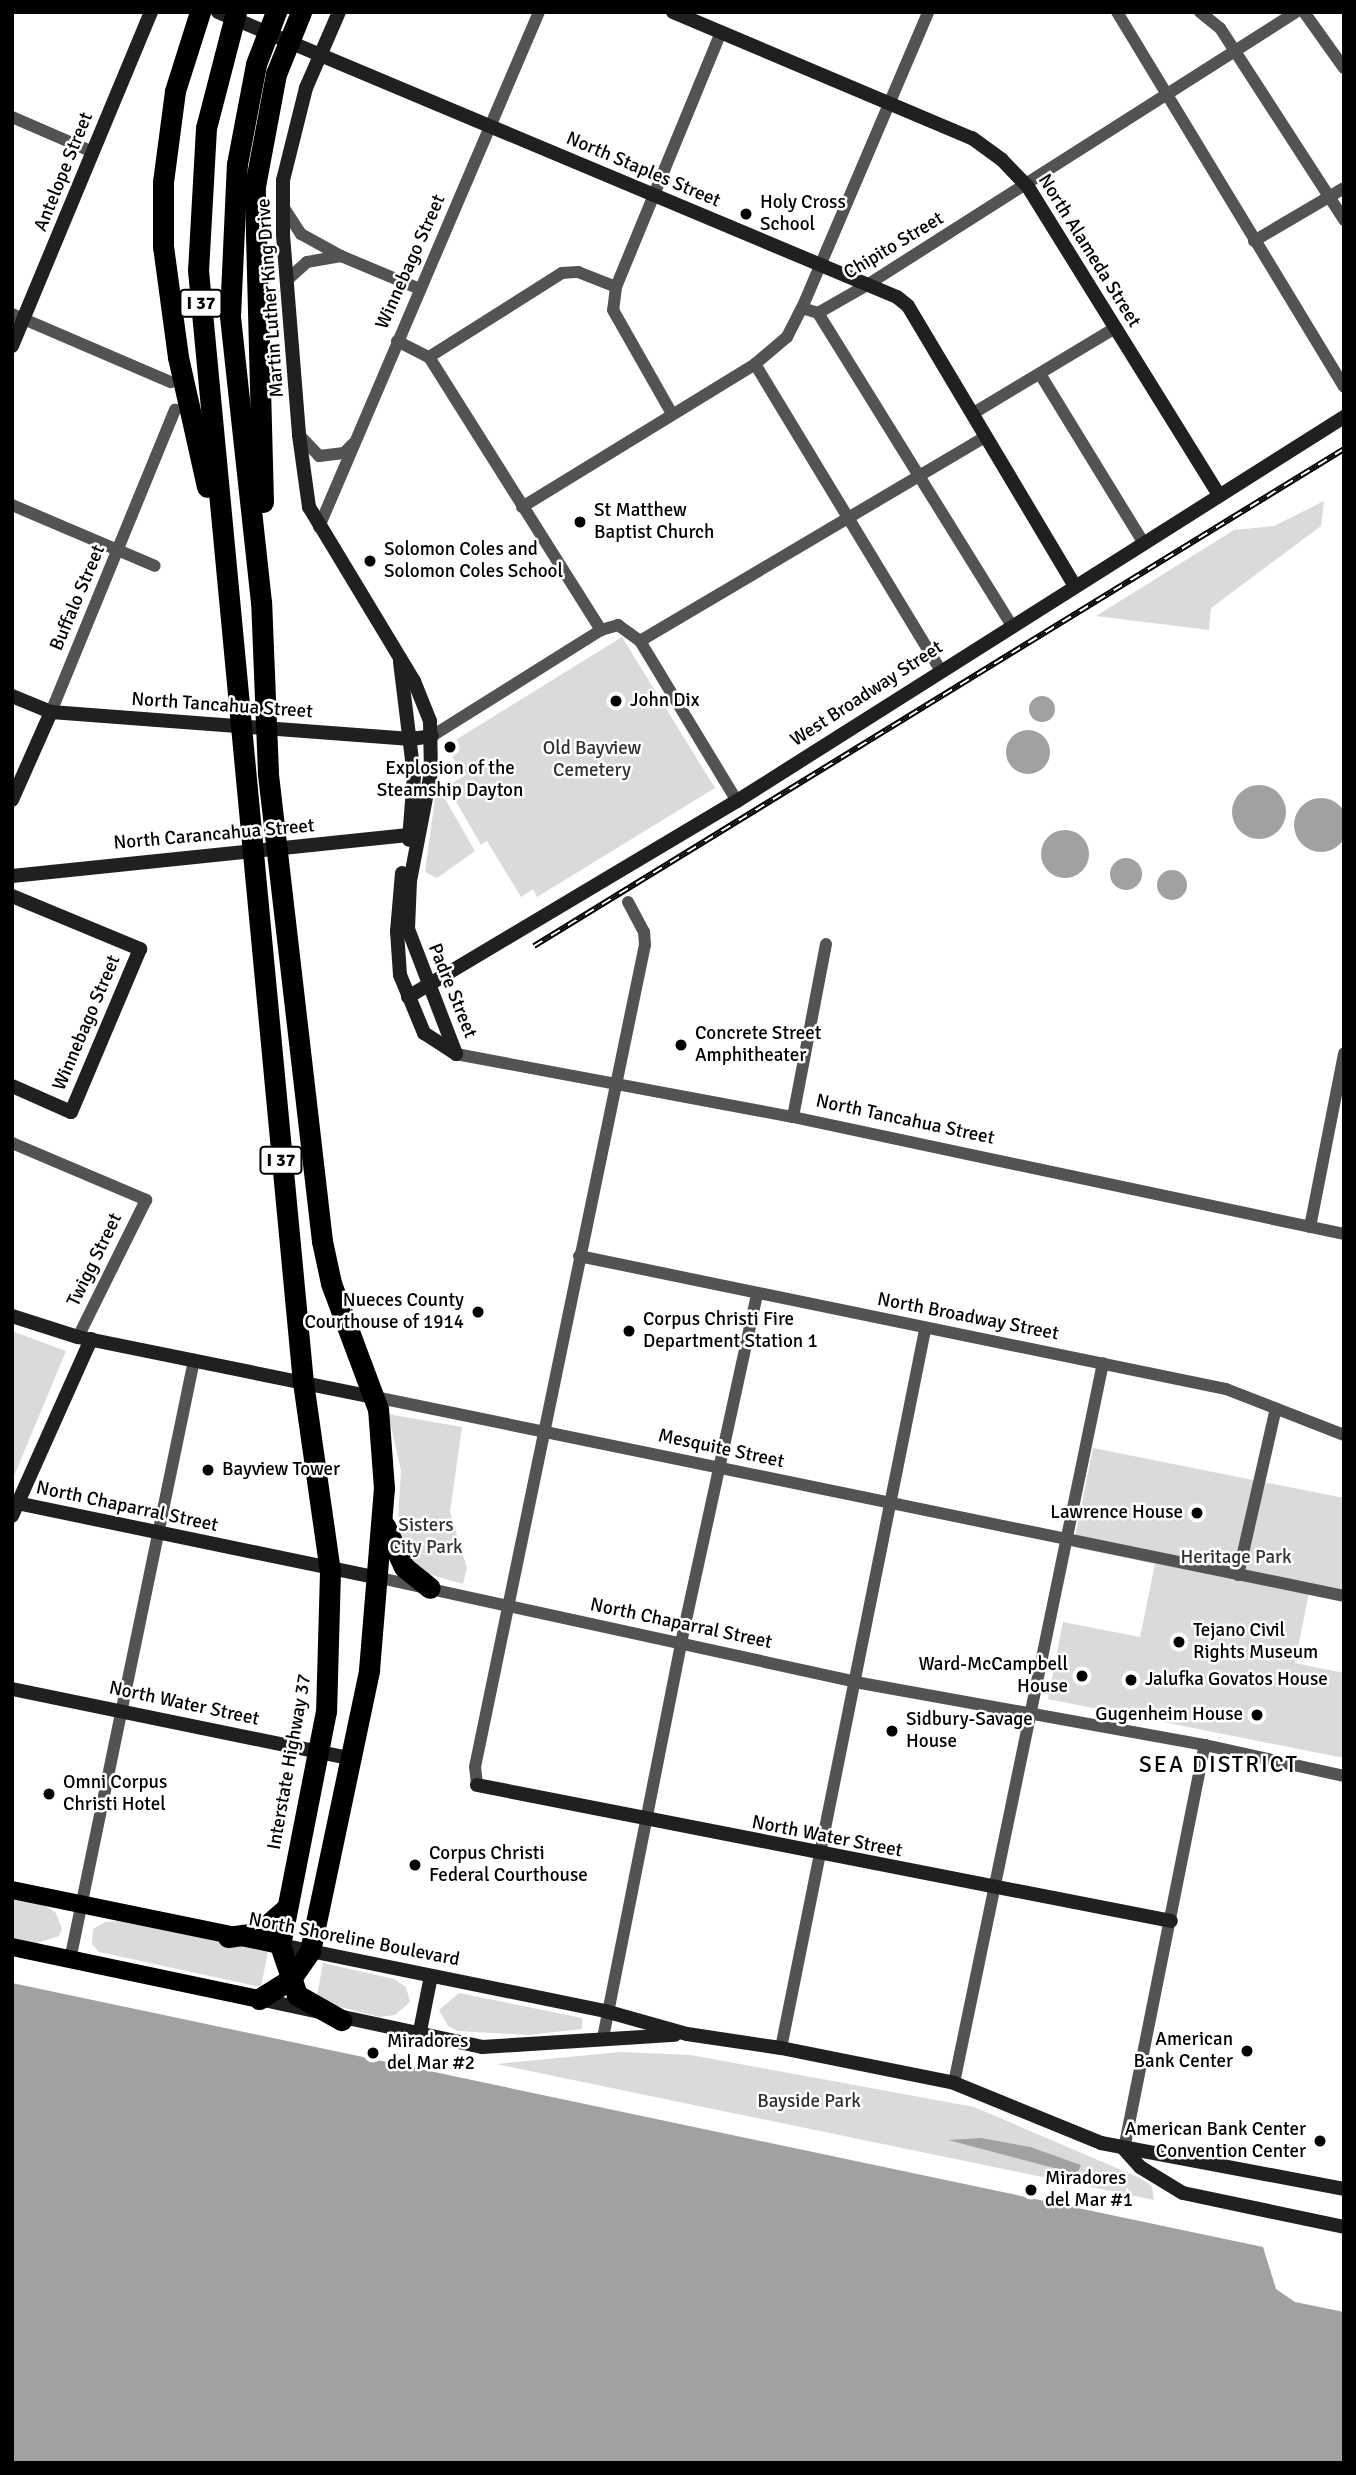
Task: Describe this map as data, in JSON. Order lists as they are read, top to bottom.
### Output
{
  "streets": {
    "highway": ["I 37", "Interstate Highway 37"],
    "main road": ["North Shoreline Boulevard"],
    "street": [
      "North Staples Street",
      "Antelope Street",
      "Chipito Street",
      "North Alameda Street",
      "Winnebago Street",
      "Martin Luther King Drive",
      "Buffalo Street",
      "West Broadway Street",
      "North Tancahua Street",
      "North Carancahua Street",
      "Padre Street",
      "Twigg Street",
      "North Broadway Street",
      "Mesquite Street",
      "North Chaparral Street",
      "North Water Street"
    ]
  },
  "crossings": [
    ["North Staples Street", "Chipito Street"],
    ["North Staples Street", "Winnebago Street"],
    ["North Staples Street", "Martin Luther King Drive"],
    ["North Staples Street", "West Broadway Street"],
    ["Chipito Street", "North Alameda Street"],
    ["North Alameda Street", "West Broadway Street"],
    ["Winnebago Street", "Padre Street"],
    ["Martin Luther King Drive", "Padre Street"],
    ["I 37", "Mesquite Street"],
    ["I 37", "Interstate Highway 37"],
    ["Buffalo Street", "North Tancahua Street"],
    ["West Broadway Street", "Padre Street"],
    ["North Tancahua Street", "Padre Street"],
    ["North Carancahua Street", "Padre Street"],
    ["Twigg Street", "Mesquite Street"],
    ["Twigg Street", "North Chaparral Street"],
    ["Mesquite Street", "Interstate Highway 37"],
    ["North Chaparral Street", "Interstate Highway 37"],
    ["North Water Street", "Interstate Highway 37"],
    ["Interstate Highway 37", "North Shoreline Boulevard"]
  ],
  "districts": ["SEA DISTRICT"],
  "parks": [
    "Old Bayview Cemetery",
    "Sisters City Park",
    "Heritage Park",
    "Bayside Park"
  ],
  "places": [
    "Holy Cross School",
    "St Matthew Baptist Church",
    "Solomon Coles and Solomon Coles School",
    "John Dix",
    "Explosion of the Steamship Dayton",
    "Concrete Street Amphitheater",
    "Nueces County Courthouse of 1914",
    "Corpus Christi Fire Department Station 1",
    "Bayview Tower",
    "Lawrence House",
    "Tejano Civil Rights Museum",
    "Ward-McCampbell House",
    "Jalufka Govatos House",
    "Gugenheim House",
    "Sidbury-Savage House",
    "Omni Corpus Christi Hotel",
    "Corpus Christi Federal Courthouse",
    "American Bank Center",
    "Miradores del Mar #2",
    "American Bank Center Convention Center",
    "Miradores del Mar #1"
  ]
}
